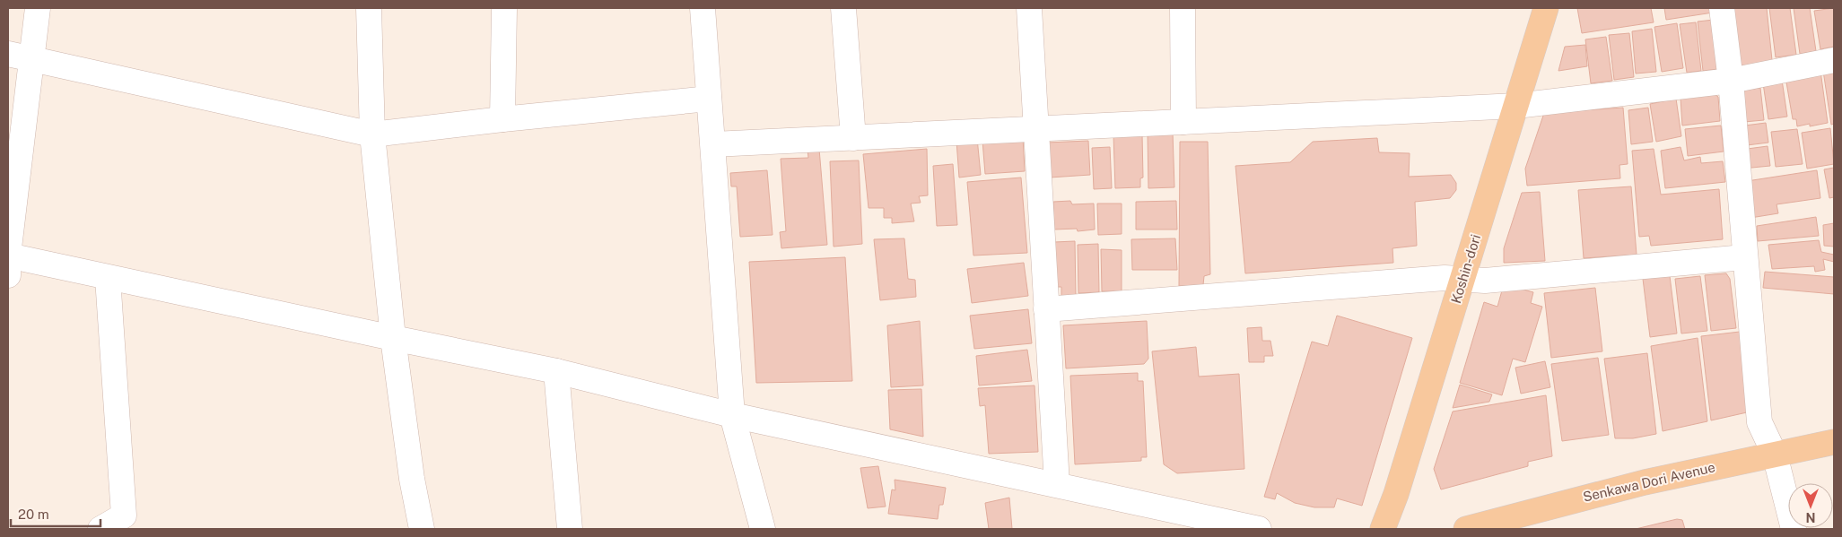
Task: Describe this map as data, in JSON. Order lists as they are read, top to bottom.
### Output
{
  "streets": {
    "main road": ["Koshin-dori", "Senkawa Dori Avenue"]
  },
  "scale_bar": "20 m",
  "north": "bottom"
}
